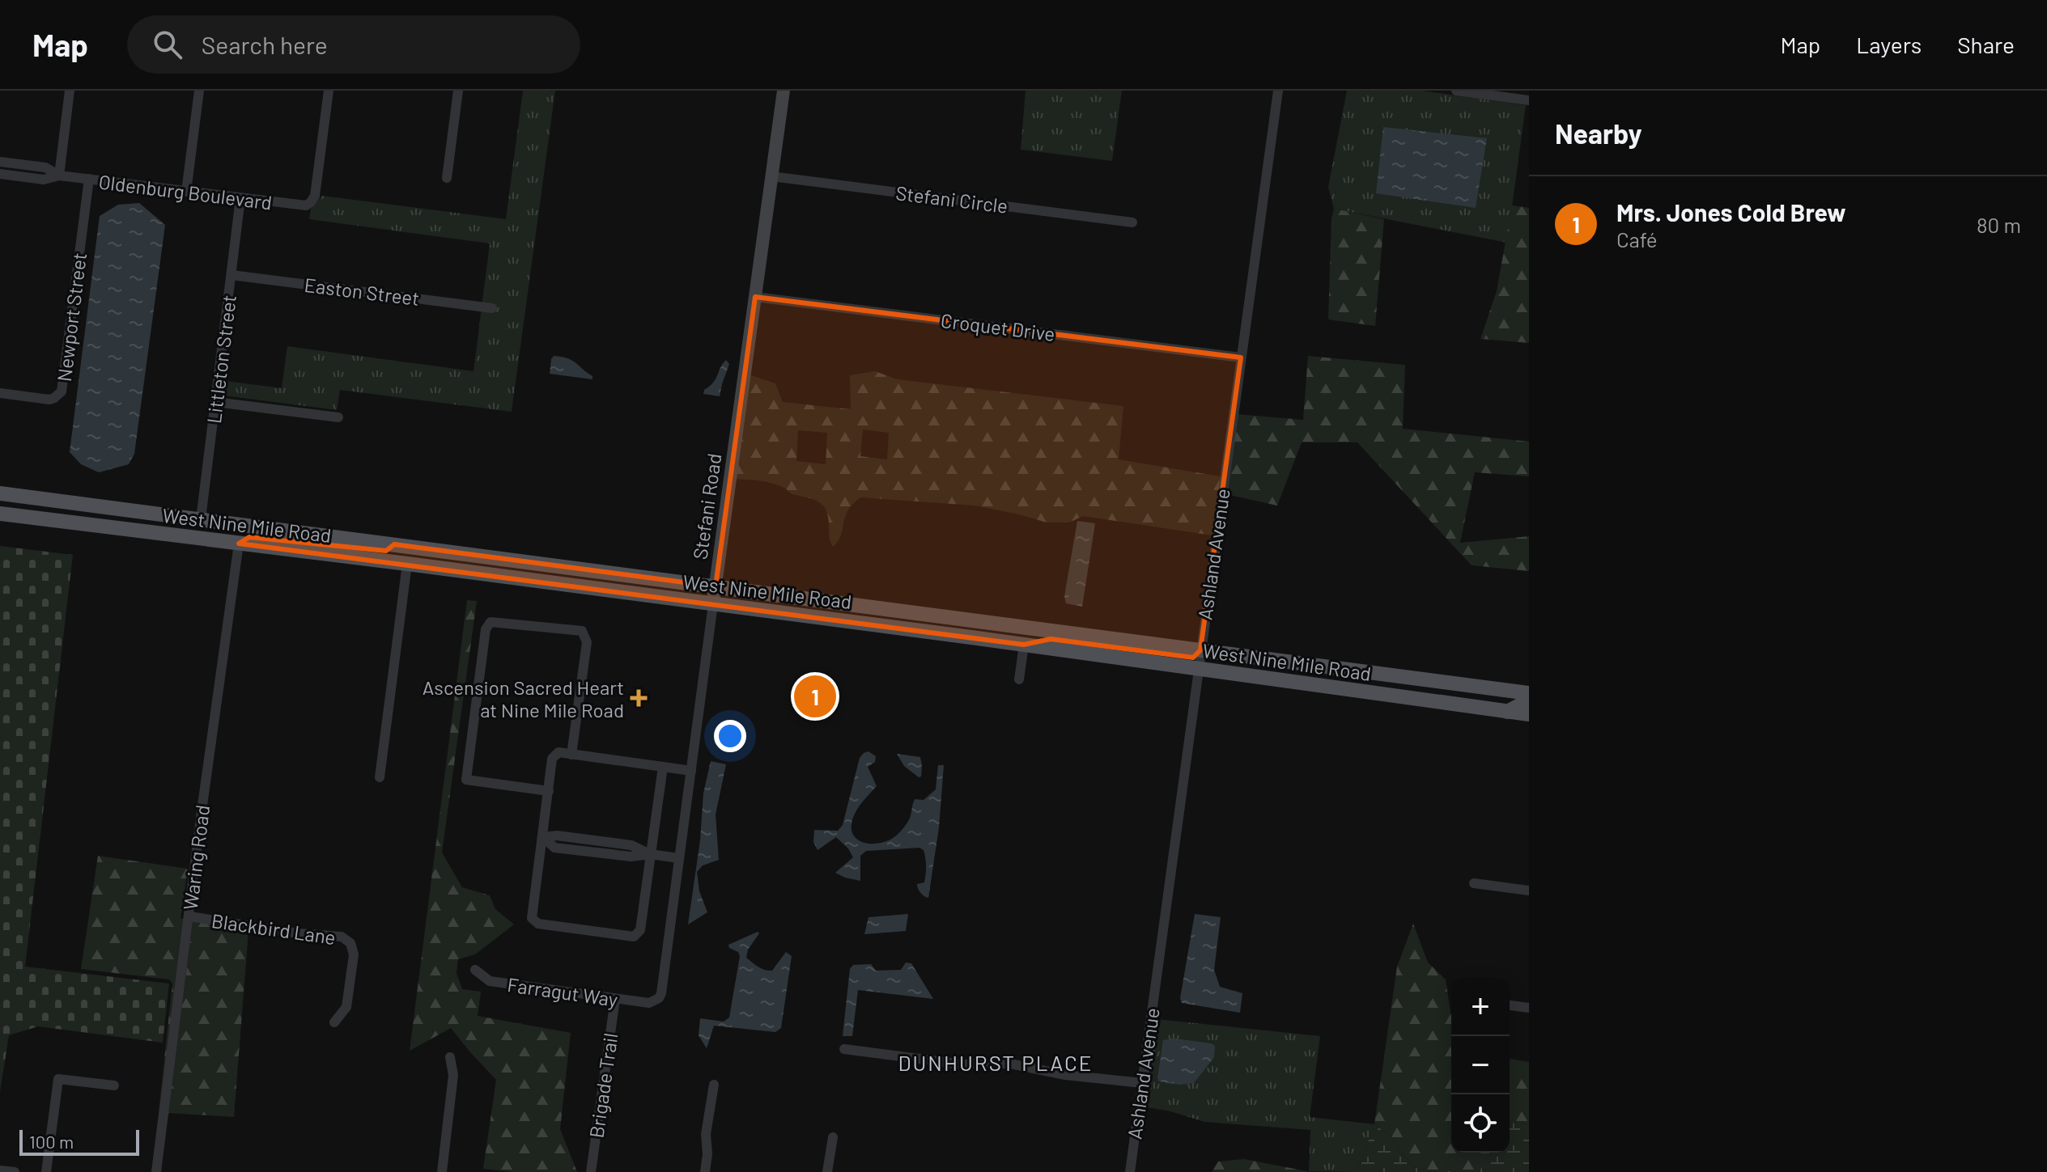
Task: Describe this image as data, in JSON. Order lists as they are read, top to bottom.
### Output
{
  "streets": {
    "main road": ["West Nine Mile Road"],
    "street": [
      "Oldenburg Boulevard",
      "Stefani Circle",
      "Easton Street",
      "Newport Street",
      "Croquet Drive",
      "Littleton Street",
      "Stefani Road",
      "Ashland Avenue",
      "Waring Road",
      "Blackbird Lane",
      "Farragut Way",
      "Brigade Trail"
    ]
  },
  "crossings": [
    ["Oldenburg Boulevard", "Newport Street"],
    ["Oldenburg Boulevard", "Littleton Street"],
    ["Stefani Circle", "Stefani Road"],
    ["Easton Street", "Littleton Street"],
    ["Croquet Drive", "Stefani Road"],
    ["Croquet Drive", "Ashland Avenue"],
    ["Littleton Street", "West Nine Mile Road"],
    ["Stefani Road", "West Nine Mile Road"],
    ["Stefani Road", "Farragut Way"],
    ["West Nine Mile Road", "Ashland Avenue"],
    ["West Nine Mile Road", "Waring Road"],
    ["Waring Road", "Blackbird Lane"],
    ["Farragut Way", "Brigade Trail"]
  ],
  "districts": ["DUNHURST PLACE"],
  "places": {
    "health": ["Ascension Sacred Heart at Nine Mile Road"]
  },
  "scale_bar": "100 m",
  "page": {
    "header": "Map",
    "search": "Search here",
    "nav": ["Map", "Layers", "Share"],
    "heading": "Nearby",
    "list": [
      {
        "mark": "1",
        "name": "Mrs. Jones Cold Brew",
        "note": "Café",
        "value": "80 m"
      }
    ],
    "pins": "1",
    "map_buttons": ["+", "−"],
    "scale": "100 m"
  }
}
